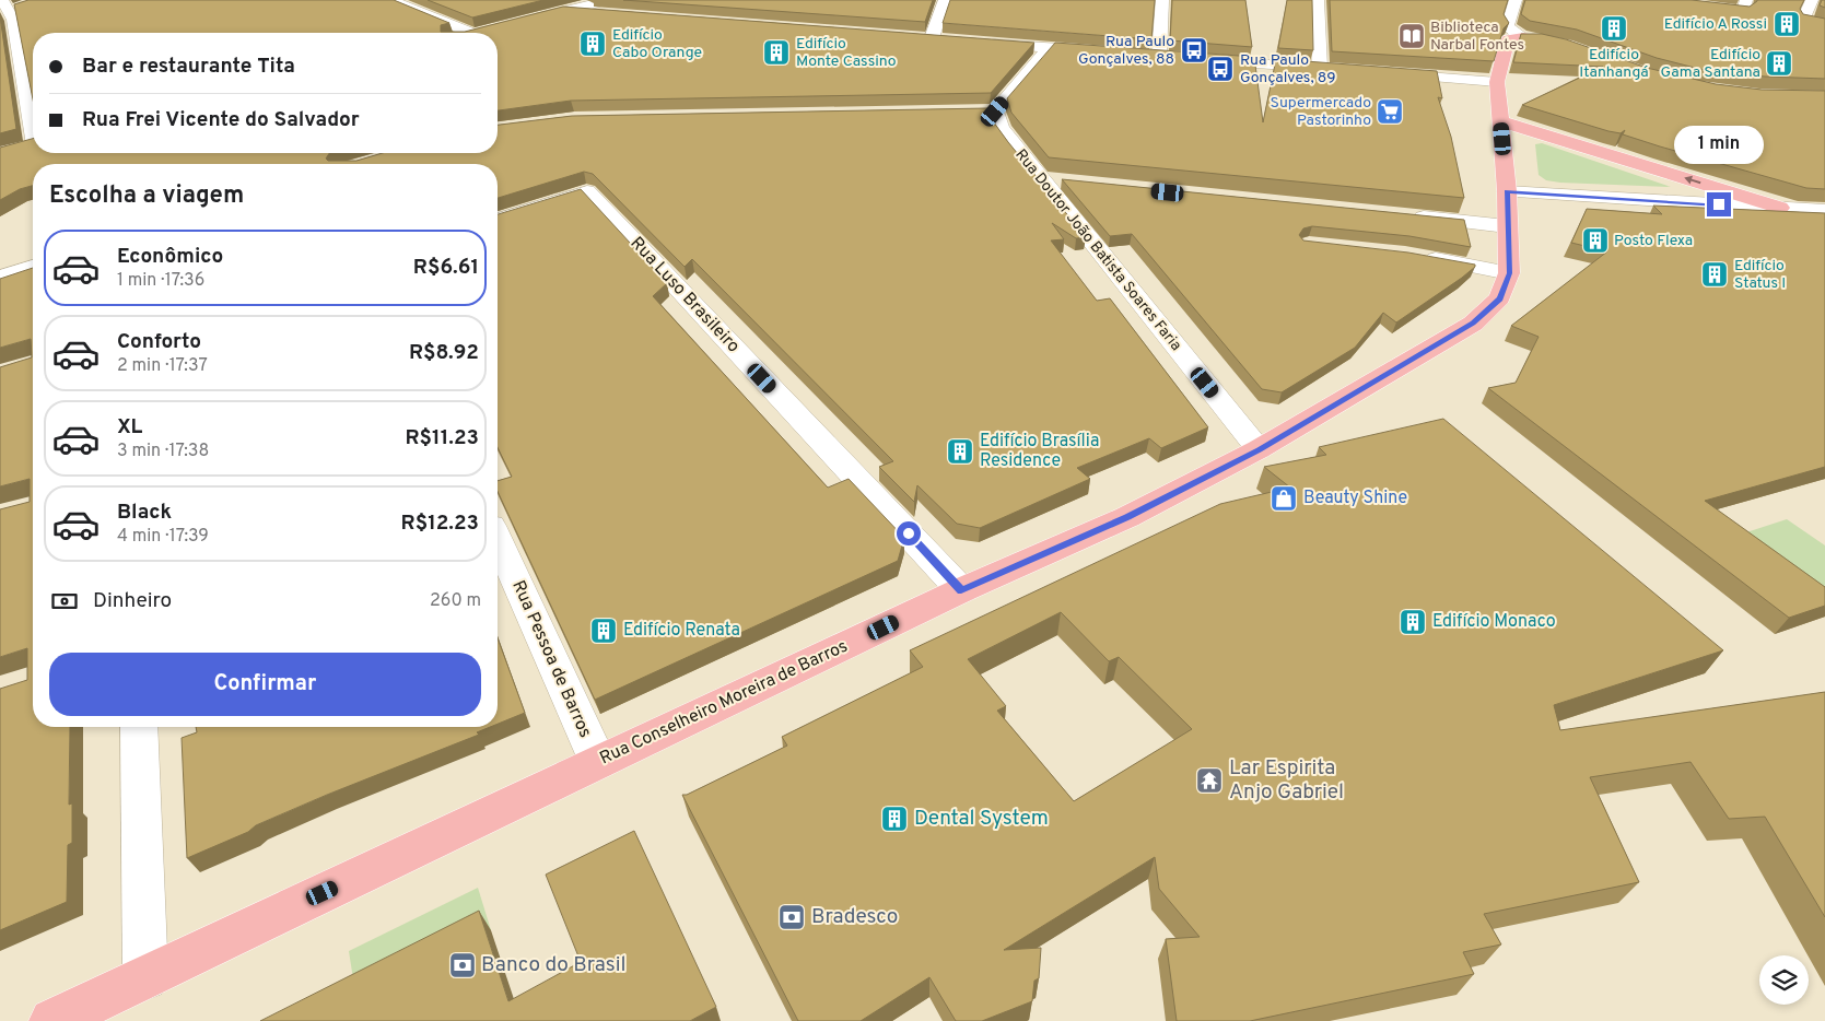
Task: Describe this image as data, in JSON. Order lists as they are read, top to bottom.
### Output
{
  "streets": {
    "main road": ["Rua Conselheiro Moreira de Barros"],
    "street": ["Rua Doutor João Batista Soares Faria", "Rua Luso Brasileiro", "Rua Pessoa de Barros"]
  },
  "crossings": [
    ["Rua Doutor João Batista Soares Faria", "Rua Conselheiro Moreira de Barros"],
    ["Rua Luso Brasileiro", "Rua Conselheiro Moreira de Barros"],
    ["Rua Pessoa de Barros", "Rua Conselheiro Moreira de Barros"]
  ],
  "places": {
    "building": [
      "Edifício A Rossi",
      "Edifício Itanhangá",
      "Edifício Cabo Orange",
      "Edifício Monte Cassino",
      "Edifício Gama Santana",
      "Posto Flexa",
      "Edifício Status I",
      "Edifício Brasília Residence",
      "Edifício Monaco",
      "Edifício Renata",
      "Dental System"
    ],
    "library": ["Biblioteca Narbal Fontes"],
    "bus stop": ["Rua Paulo Gonçalves, 88", "Rua Paulo Gonçalves, 89"],
    "supermarket": ["Supermercado Pastorinho"],
    "shop": ["Beauty Shine"],
    "temple": ["Lar Espirita Anjo Gabriel"],
    "bank": ["Bradesco", "Banco do Brasil"]
  },
  "page": {
    "banner": ["Bar e restaurante Tita", "Rua Frei Vicente do Salvador"],
    "bubble": "1 min",
    "heading": "Escolha a viagem",
    "list": [
      {
        "name": "Econômico",
        "note": "1 min · 17:36",
        "value": "R$6.61"
      },
      {
        "name": "Conforto",
        "note": "2 min · 17:37",
        "value": "R$8.92"
      },
      {
        "name": "XL",
        "note": "3 min · 17:38",
        "value": "R$11.23"
      },
      {
        "name": "Black",
        "note": "4 min · 17:39",
        "value": "R$12.23"
      }
    ],
    "pay": ["Dinheiro", "260 m"],
    "buttons": "Confirmar"
  }
}
